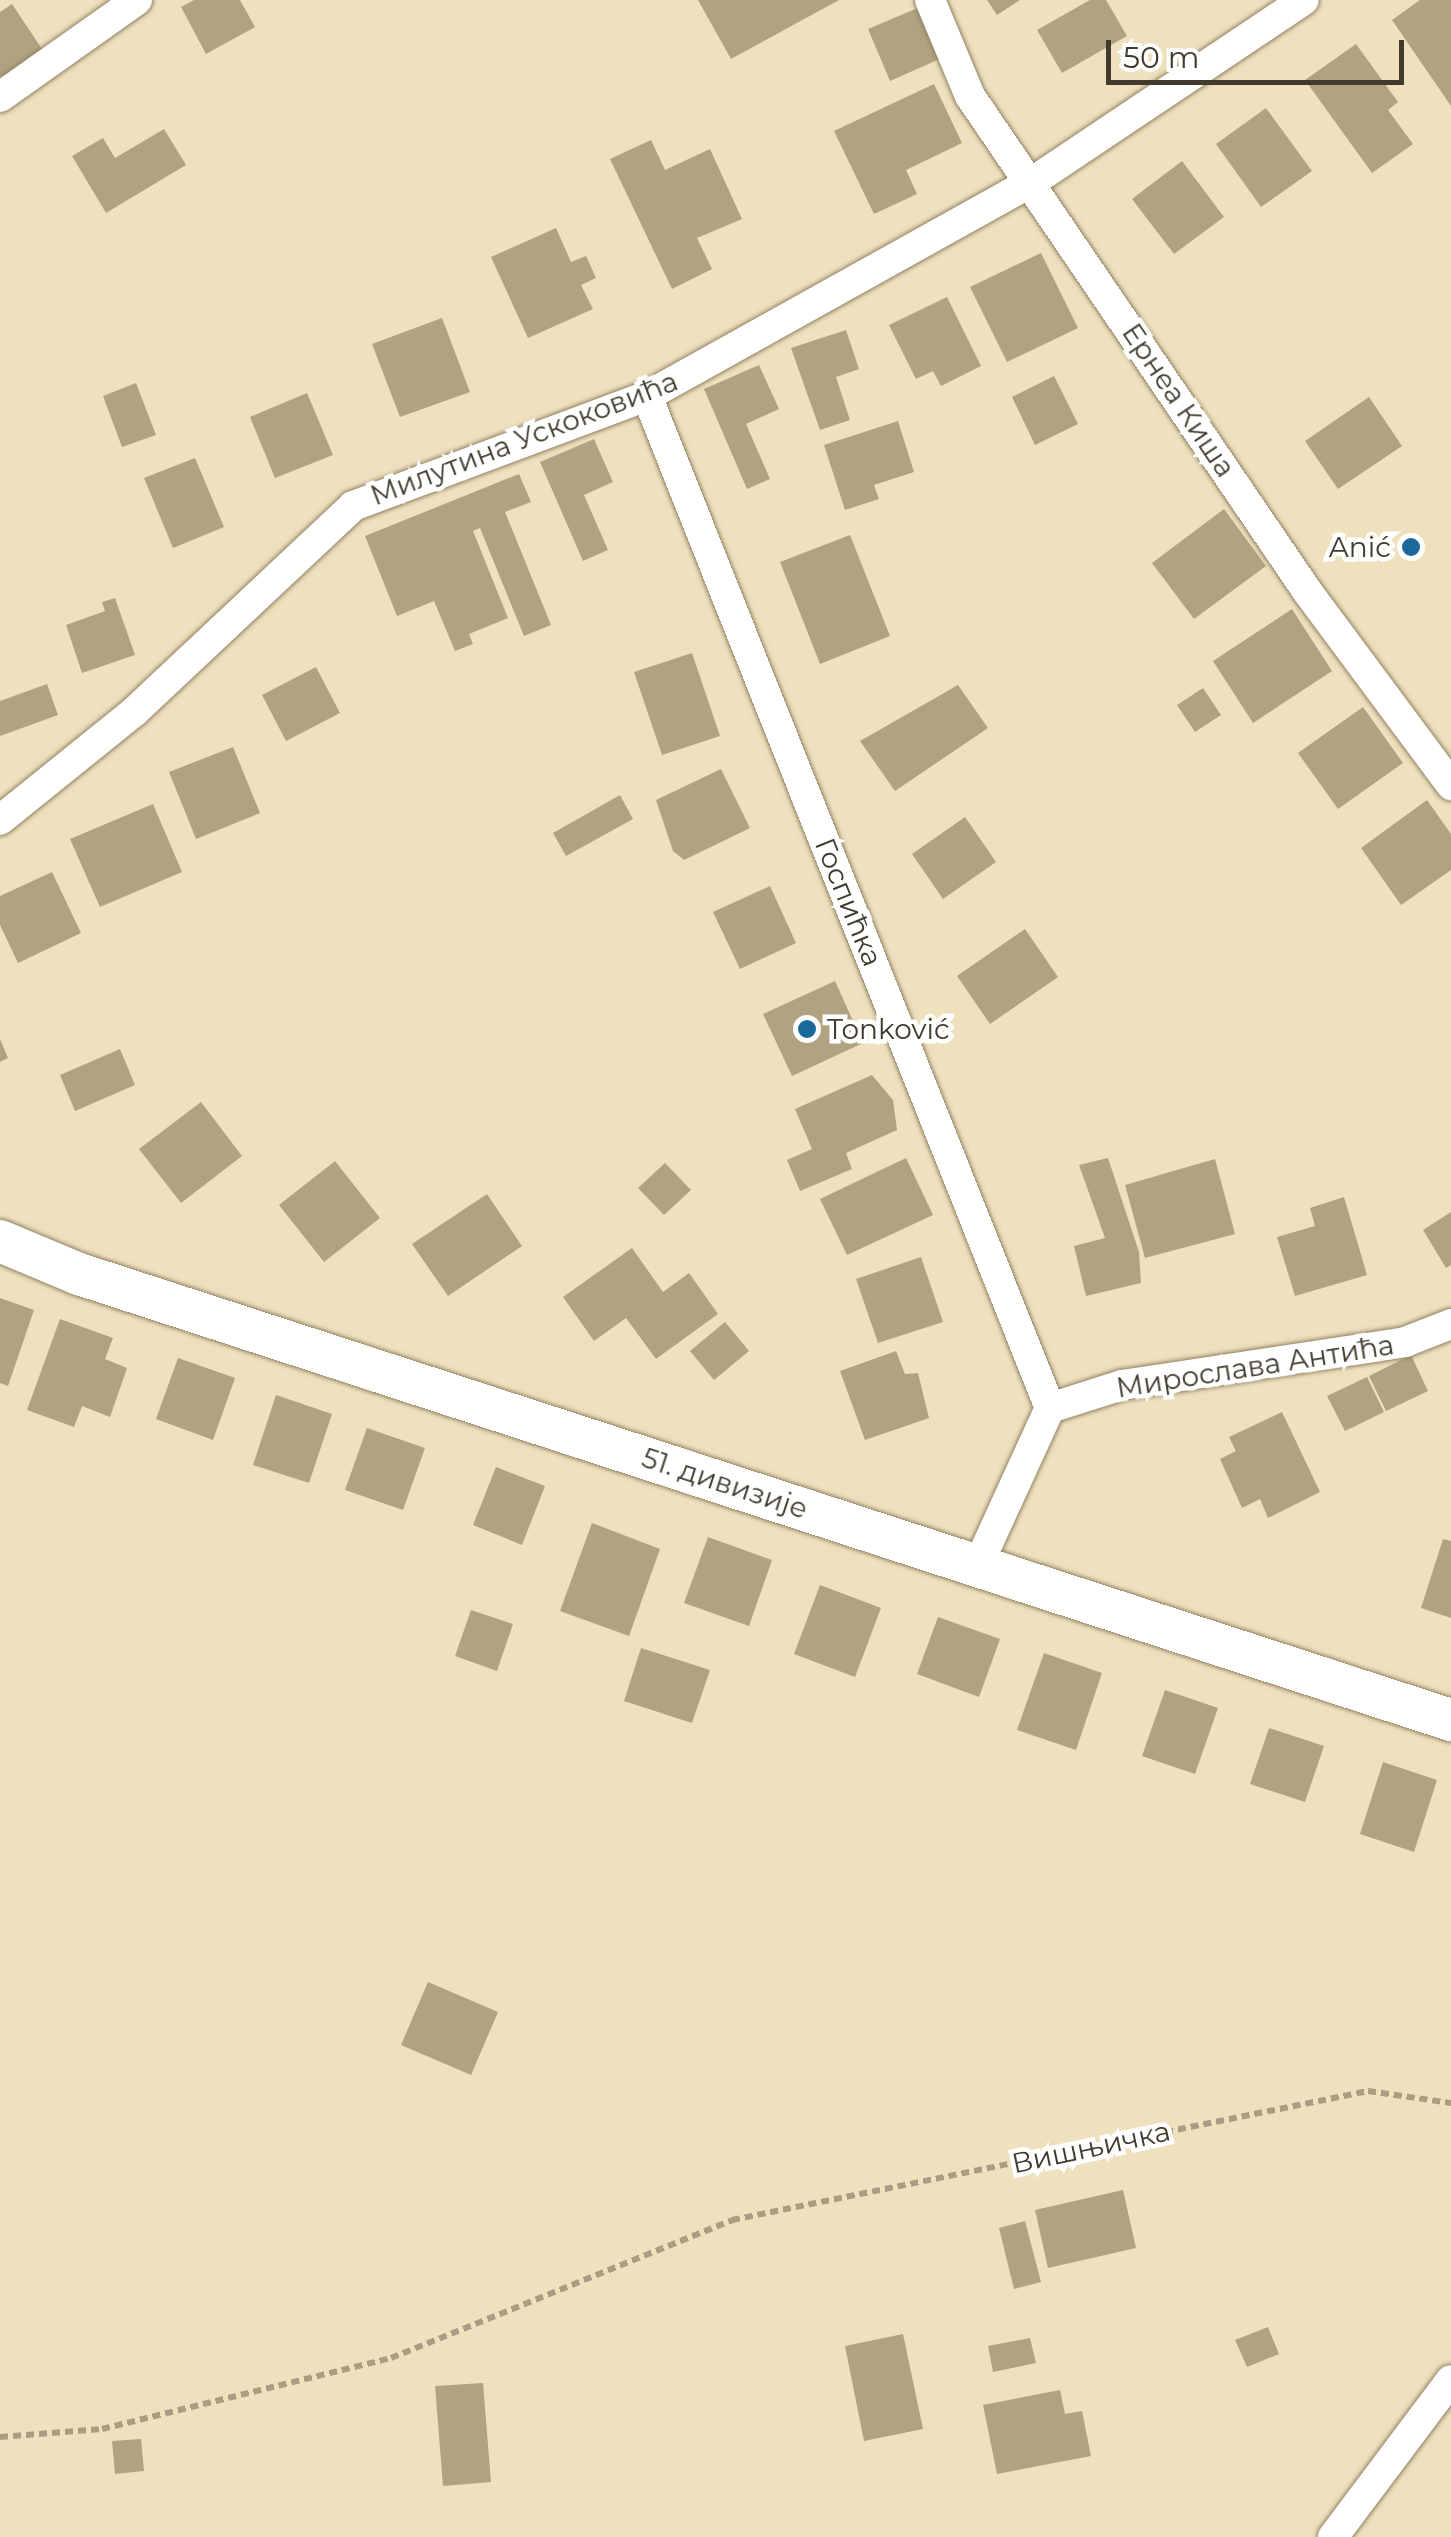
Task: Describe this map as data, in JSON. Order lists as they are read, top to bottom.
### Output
{
  "streets": {
    "street": [
      "Ернеа Киша",
      "Милутина Ускоковића",
      "Госпићка",
      "Мирослава Антића",
      "51. дивизије"
    ],
    "path": ["Вишњичка"]
  },
  "crossings": [
    ["Ернеа Киша", "Милутина Ускоковића"],
    ["Милутина Ускоковића", "Госпићка"],
    ["Госпићка", "Мирослава Антића"]
  ],
  "places": ["Anić", "Tonković"],
  "scale_bar": "50 m"
}
